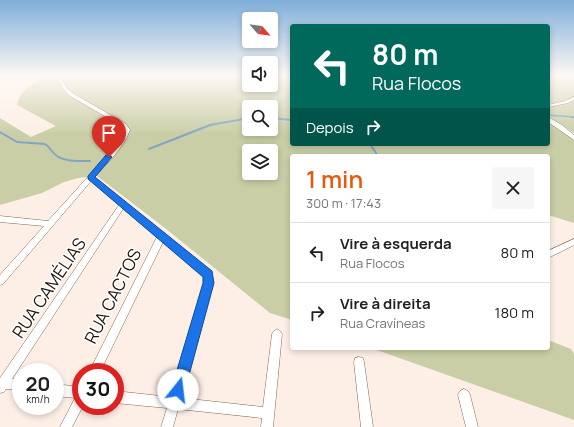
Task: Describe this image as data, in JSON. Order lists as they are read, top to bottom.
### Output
{
  "streets": {
    "street": ["RUA CAMÉLIAS", "RUA CACTOS"]
  },
  "north": "bottom right",
  "page": {
    "turn": ["80 m", "Rua Flocos"],
    "then": "Depois",
    "heading": ["1 min", "300 m · 17:43"],
    "list": [
      {
        "name": "Vire à esquerda",
        "note": "Rua Flocos",
        "value": "80 m"
      },
      {
        "name": "Vire à direita",
        "note": "Rua Cravíneas",
        "value": "180 m"
      }
    ],
    "speed": "20 km/h",
    "limit": "30"
  }
}
